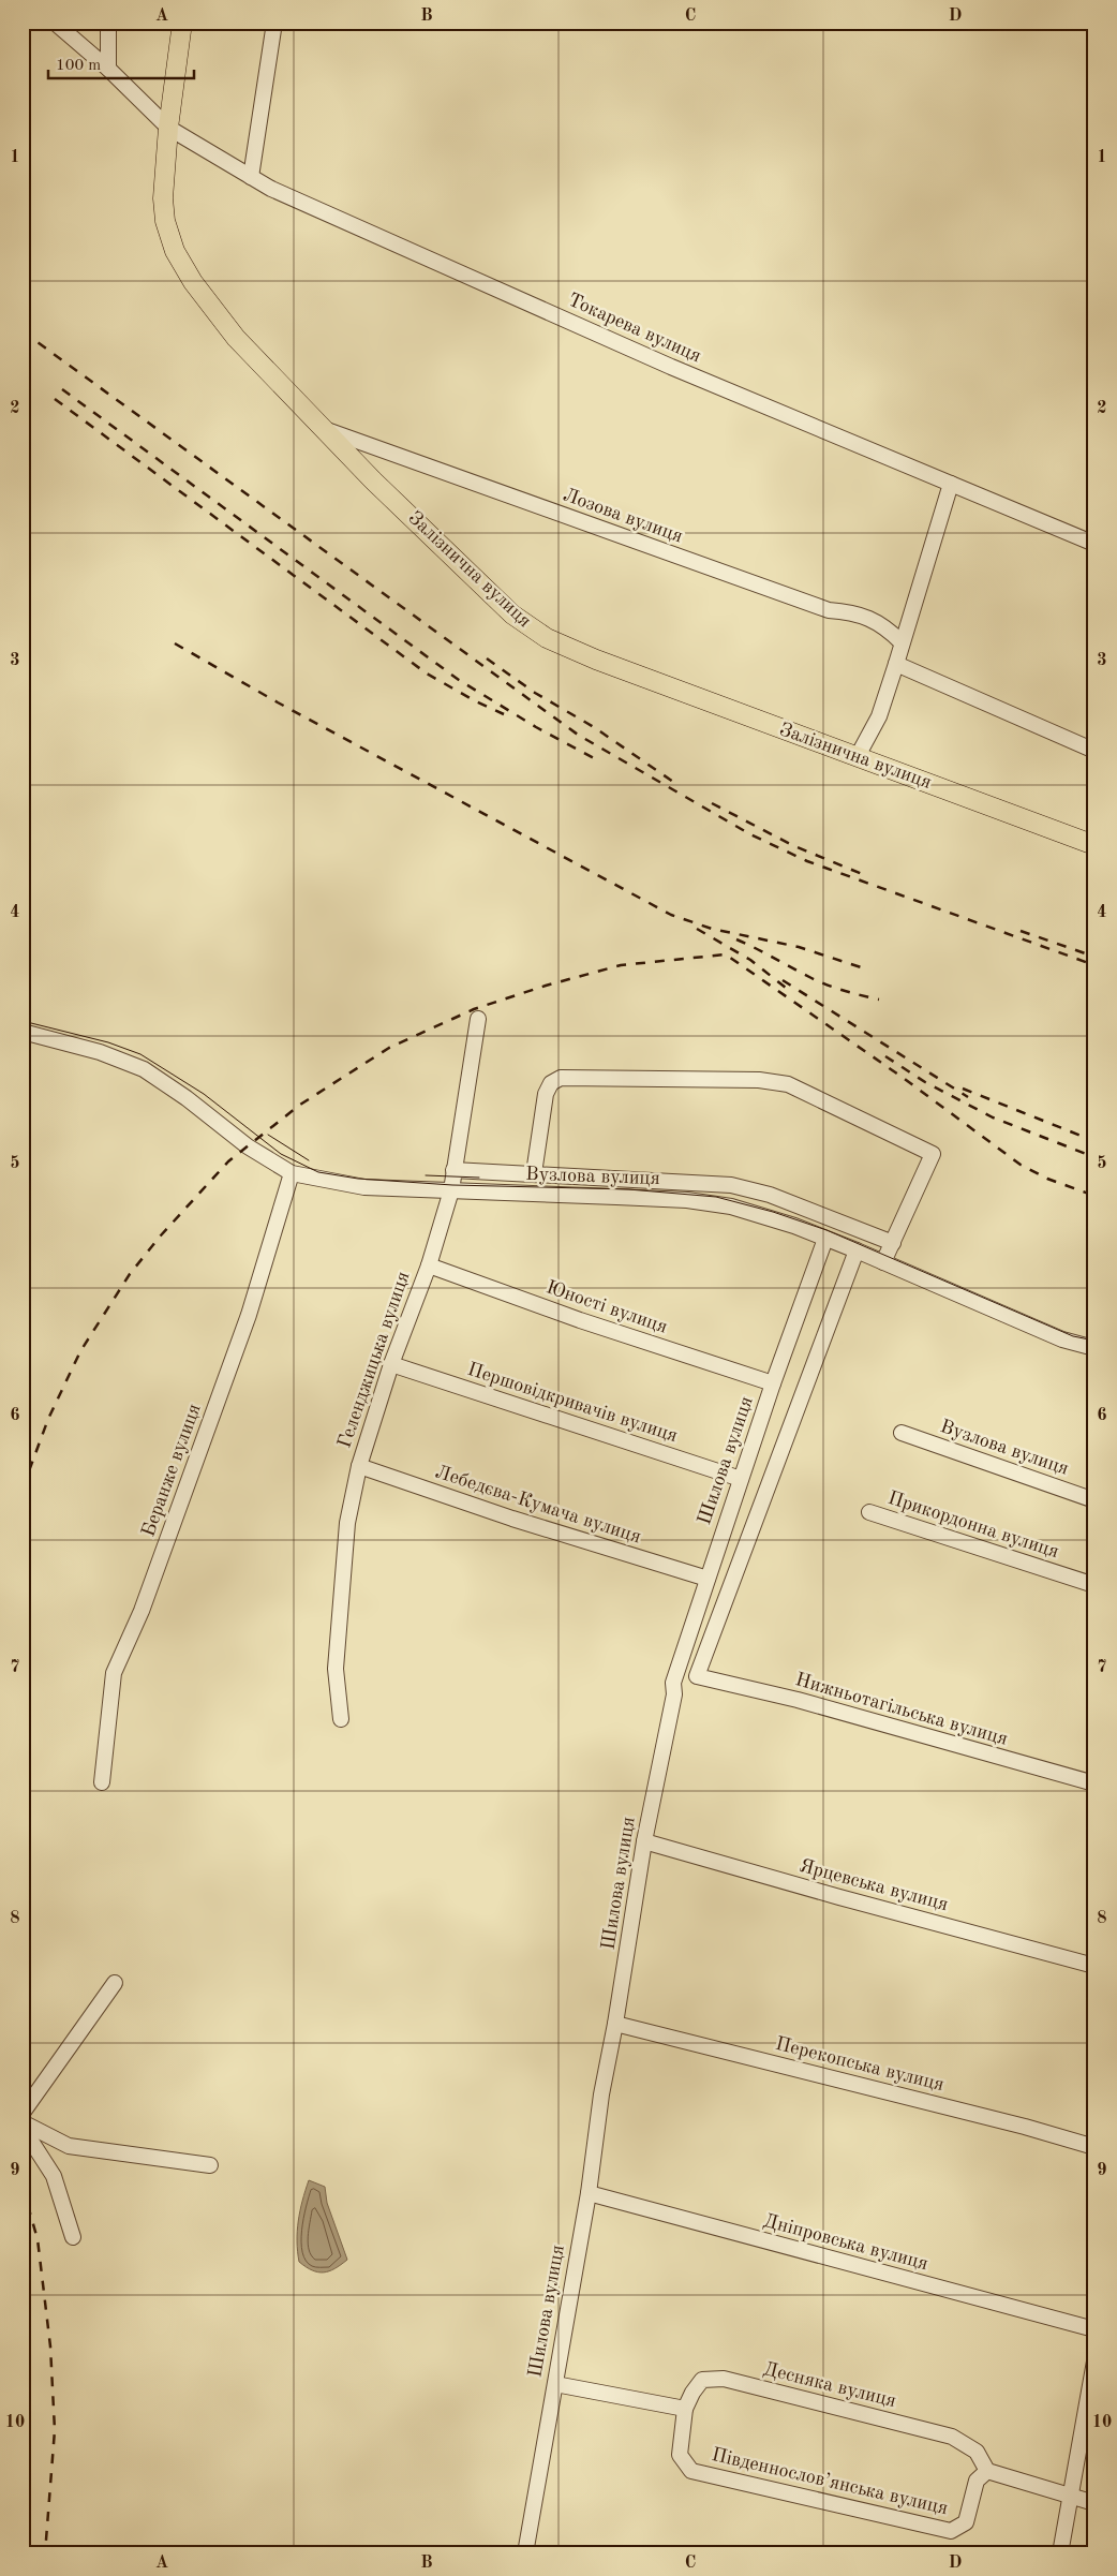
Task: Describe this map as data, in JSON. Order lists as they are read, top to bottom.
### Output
{
  "streets": {
    "main road": ["Залізнична вулиця"],
    "street": [
      "Токарева вулиця",
      "Лозова вулиця",
      "Вузлова вулиця",
      "Юності вулиця",
      "Геленджицька вулиця",
      "Першовідкривачів вулиця",
      "Шилова вулиця",
      "Беранже вулиця",
      "Лебедєва-Кумача вулиця",
      "Прикордонна вулиця",
      "Нижньотагільська вулиця",
      "Ярцевська вулиця",
      "Перекопська вулиця",
      "Дніпровська вулиця",
      "Десняка вулиця",
      "Південнослов’янська вулиця"
    ]
  },
  "crossings": [
    ["Токарева вулиця", "Залізнична вулиця"],
    ["Лозова вулиця", "Залізнична вулиця"],
    ["Вузлова вулиця", "Геленджицька вулиця"],
    ["Вузлова вулиця", "Шилова вулиця"],
    ["Вузлова вулиця", "Беранже вулиця"],
    ["Вузлова вулиця", "Нижньотагільська вулиця"],
    ["Юності вулиця", "Геленджицька вулиця"],
    ["Юності вулиця", "Шилова вулиця"],
    ["Геленджицька вулиця", "Першовідкривачів вулиця"],
    ["Геленджицька вулиця", "Лебедєва-Кумача вулиця"],
    ["Першовідкривачів вулиця", "Шилова вулиця"],
    ["Шилова вулиця", "Лебедєва-Кумача вулиця"],
    ["Шилова вулиця", "Ярцевська вулиця"],
    ["Шилова вулиця", "Перекопська вулиця"],
    ["Шилова вулиця", "Дніпровська вулиця"],
    ["Десняка вулиця", "Південнослов’янська вулиця"]
  ],
  "scale_bar": "100 m",
  "grid": {
    "columns": [
      "A",
      "B",
      "C",
      "D"
    ],
    "rows": [
      "1",
      "2",
      "3",
      "4",
      "5",
      "6",
      "7",
      "8",
      "9",
      "10"
    ]
  }
}
